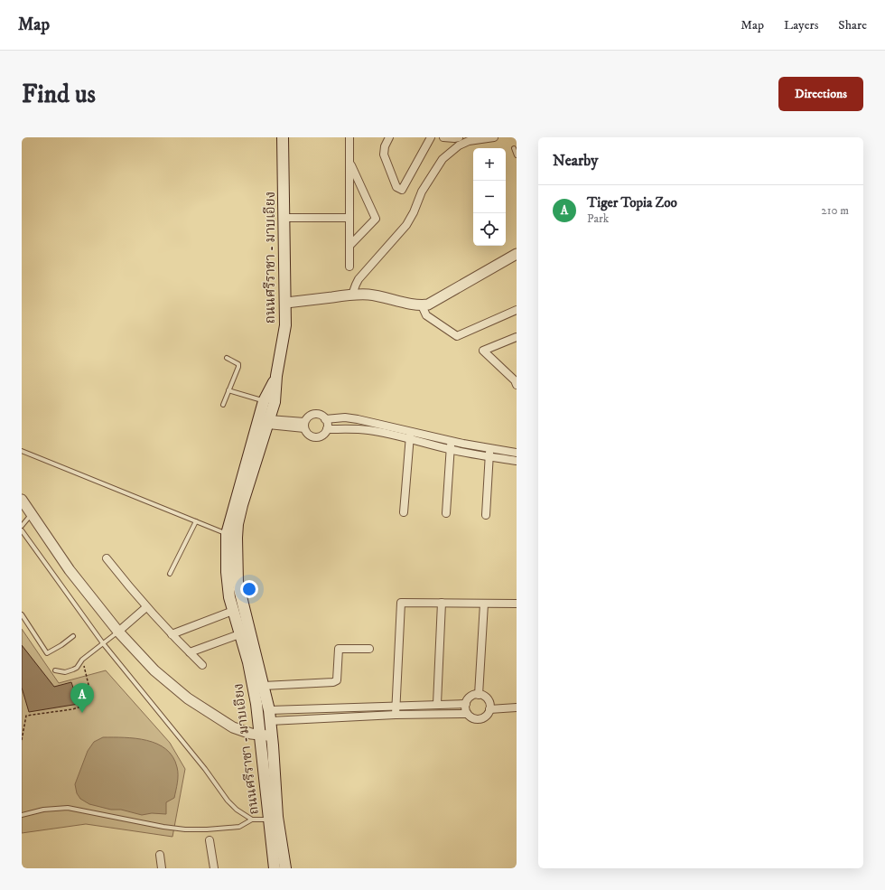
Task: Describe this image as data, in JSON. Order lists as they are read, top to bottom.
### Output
{
  "streets": {
    "main road": ["ถนนศรีราชา - มาบเอียง"]
  },
  "page": {
    "header": "Map",
    "nav": ["Map", "Layers", "Share"],
    "buttons": "Directions",
    "title": "Find us",
    "heading": "Nearby",
    "map_buttons": ["+", "−"],
    "list": [
      {
        "mark": "A",
        "name": "Tiger Topia Zoo",
        "note": "Park",
        "value": "210 m"
      }
    ],
    "pins": "A"
  }
}
